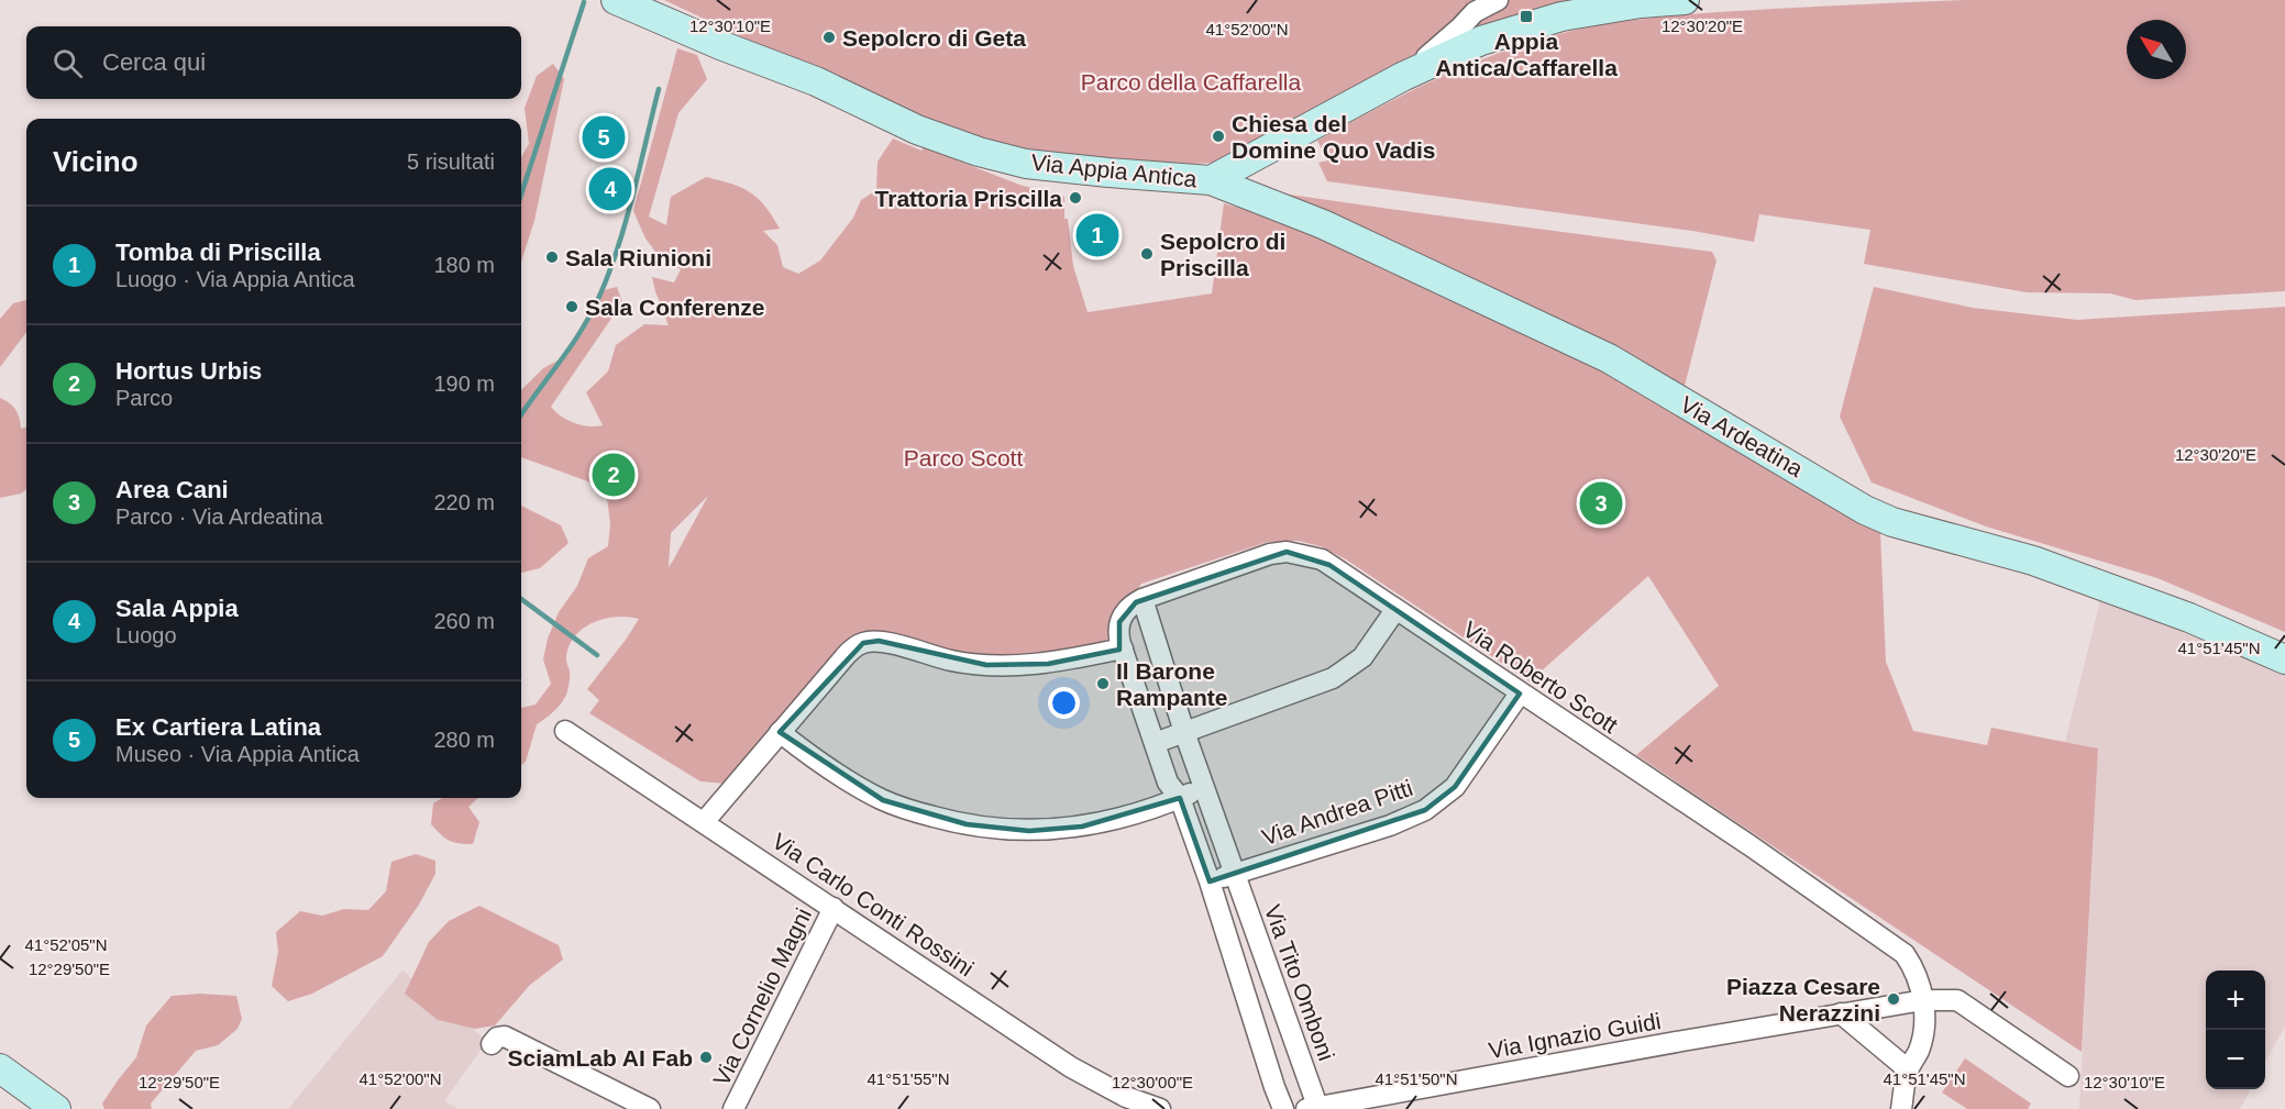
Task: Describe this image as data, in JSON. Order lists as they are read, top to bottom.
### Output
{
  "streets": {
    "street": [
      "Via Appia Antica",
      "Via Ardeatina",
      "Via Roberto Scott",
      "Via Andrea Pitti",
      "Via Carlo Conti Rossini",
      "Via Tito Omboni",
      "Via Cornelio Magni",
      "Via Ignazio Guidi"
    ]
  },
  "crossings": [
    ["Via Appia Antica", "Via Ardeatina"],
    ["Via Roberto Scott", "Via Andrea Pitti"],
    ["Via Roberto Scott", "Via Tito Omboni"],
    ["Via Andrea Pitti", "Via Tito Omboni"],
    ["Via Carlo Conti Rossini", "Via Cornelio Magni"],
    ["Via Tito Omboni", "Via Ignazio Guidi"]
  ],
  "parks": ["Parco della Caffarella", "Parco Scott"],
  "places": {
    "transit": ["Appia Antica/Caffarella"],
    "other": [
      "Sepolcro di Geta",
      "Chiesa del Domine Quo Vadis",
      "Trattoria Priscilla",
      "Sepolcro di Priscilla",
      "Sala Riunioni",
      "Sala Conferenze",
      "Il Barone Rampante",
      "Piazza Cesare Nerazzini",
      "SciamLab AI Fab"
    ]
  },
  "north": "top left",
  "page": {
    "search": "Cerca qui",
    "pins": [
      "5",
      "4",
      "1",
      "2",
      "3"
    ],
    "heading": ["Vicino", "5 risultati"],
    "list": [
      {
        "mark": "1",
        "name": "Tomba di Priscilla",
        "note": "Luogo · Via Appia Antica",
        "value": "180 m"
      },
      {
        "mark": "2",
        "name": "Hortus Urbis",
        "note": "Parco",
        "value": "190 m"
      },
      {
        "mark": "3",
        "name": "Area Cani",
        "note": "Parco · Via Ardeatina",
        "value": "220 m"
      },
      {
        "mark": "4",
        "name": "Sala Appia",
        "note": "Luogo",
        "value": "260 m"
      },
      {
        "mark": "5",
        "name": "Ex Cartiera Latina",
        "note": "Museo · Via Appia Antica",
        "value": "280 m"
      }
    ],
    "map_buttons": ["+", "−"]
  },
  "coordinates": [
    "12°30'10\"E",
    "12°30'20\"E",
    "41°52'00\"N",
    "41°51'45\"N",
    "41°52'05\"N",
    "12°29'50\"E",
    "41°51'55\"N",
    "41°51'50\"N",
    "12°30'00\"E"
  ]
}
